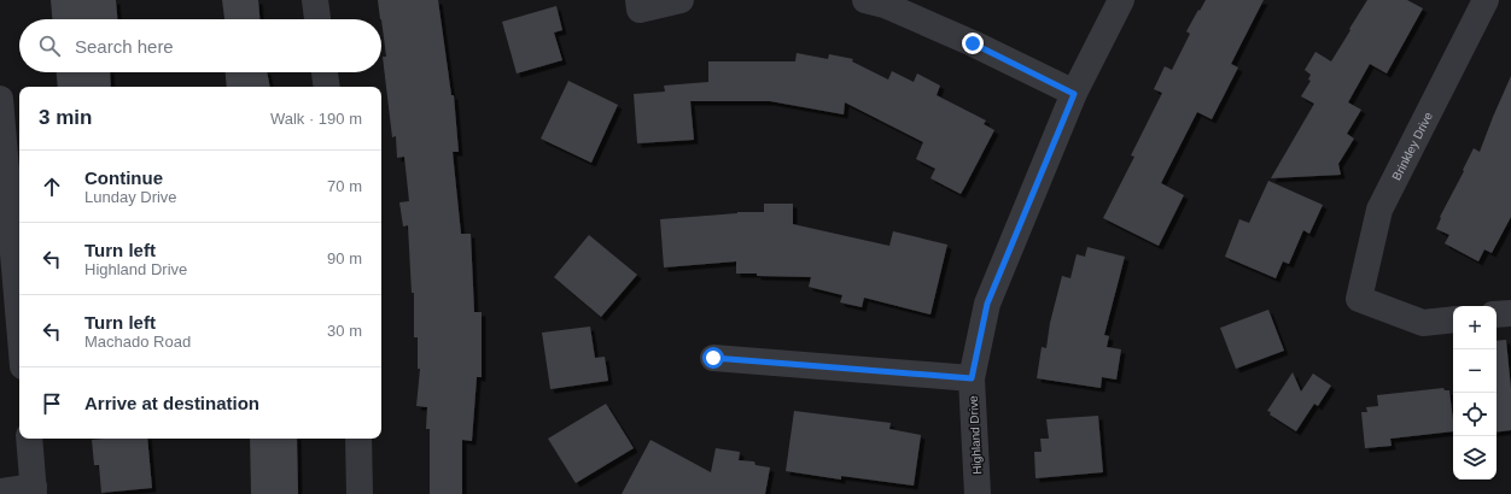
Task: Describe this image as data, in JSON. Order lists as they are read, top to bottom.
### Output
{
  "streets": {
    "street": ["Brinkley Drive", "Highland Drive"]
  },
  "page": {
    "search": "Search here",
    "heading": ["3 min", "Walk · 190 m"],
    "list": [
      ["Continue", "Lunday Drive", "70 m"],
      ["Turn left", "Highland Drive", "90 m"],
      ["Turn left", "Machado Road", "30 m"],
      "Arrive at destination"
    ],
    "map_buttons": ["+", "−"]
  }
}
